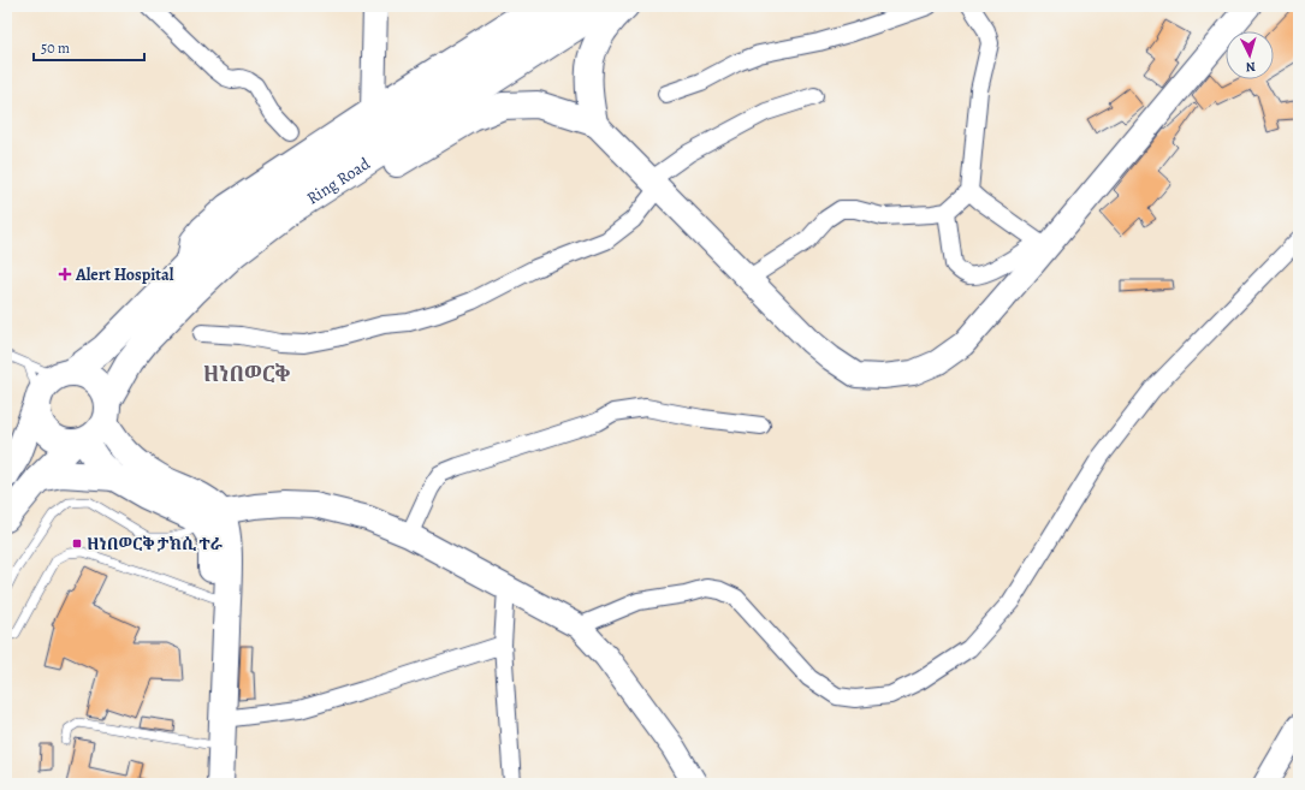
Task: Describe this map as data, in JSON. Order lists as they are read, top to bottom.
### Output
{
  "streets": {
    "main road": ["Ring Road"]
  },
  "districts": ["ዘነበወርቅ"],
  "places": {
    "health": ["Alert Hospital"],
    "transit": ["ዘነበወርቅ ታክሲ ተራ"]
  },
  "scale_bar": "50 m",
  "north": "bottom"
}
